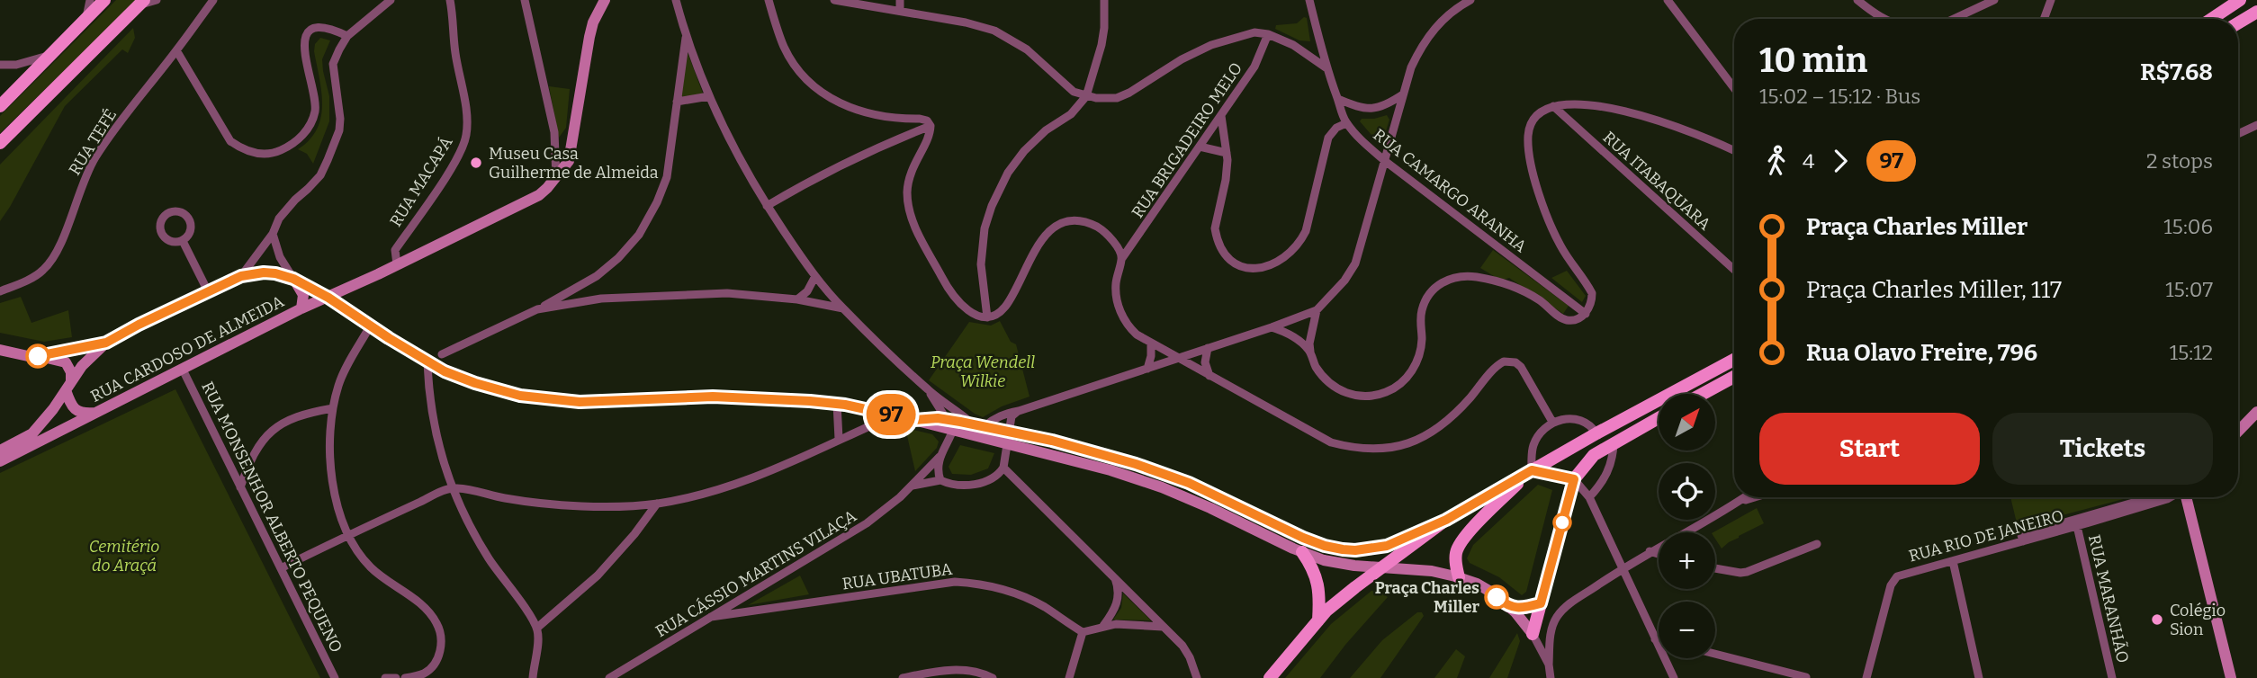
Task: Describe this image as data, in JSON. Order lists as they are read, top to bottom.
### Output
{
  "streets": {
    "main road": ["RUA CARDOSO DE ALMEIDA"],
    "street": [
      "RUA BRIGADEIRO MELO",
      "RUA TEFÉ",
      "RUA ITABAQUARA",
      "RUA MACAPÁ",
      "RUA CAMARGO ARANHA",
      "RUA MONSENHOR ALBERTO PEQUENO",
      "RUA RIO DE JANEIRO",
      "RUA CÁSSIO MARTINS VILAÇA",
      "RUA UBATUBA",
      "RUA MARANHÃO"
    ]
  },
  "crossings": [
    ["RUA MACAPÁ", "RUA CARDOSO DE ALMEIDA"],
    ["RUA CARDOSO DE ALMEIDA", "RUA MONSENHOR ALBERTO PEQUENO"],
    ["RUA RIO DE JANEIRO", "RUA MARANHÃO"],
    ["RUA CÁSSIO MARTINS VILAÇA", "RUA UBATUBA"]
  ],
  "parks": ["Praça Wendell Wilkie", "Cemitério do Araçá"],
  "places": ["Museu Casa Guilherme de Almeida", "Praça Charles Miller", "Colégio Sion"],
  "lines": ["bus line 97"],
  "north": "top right",
  "page": {
    "on_map": "97",
    "heading": ["10 min", "15:02 – 15:12 · Bus", "R$7.68"],
    "legs": ["4", "97", "2 stops"],
    "list": [
      {
        "name": "Praça Charles Miller",
        "value": "15:06"
      },
      {
        "name": "Praça Charles Miller, 117",
        "value": "15:07"
      },
      {
        "name": "Rua Olavo Freire, 796",
        "value": "15:12"
      }
    ],
    "map_buttons": ["+", "−"],
    "buttons": ["Start", "Tickets"]
  }
}
